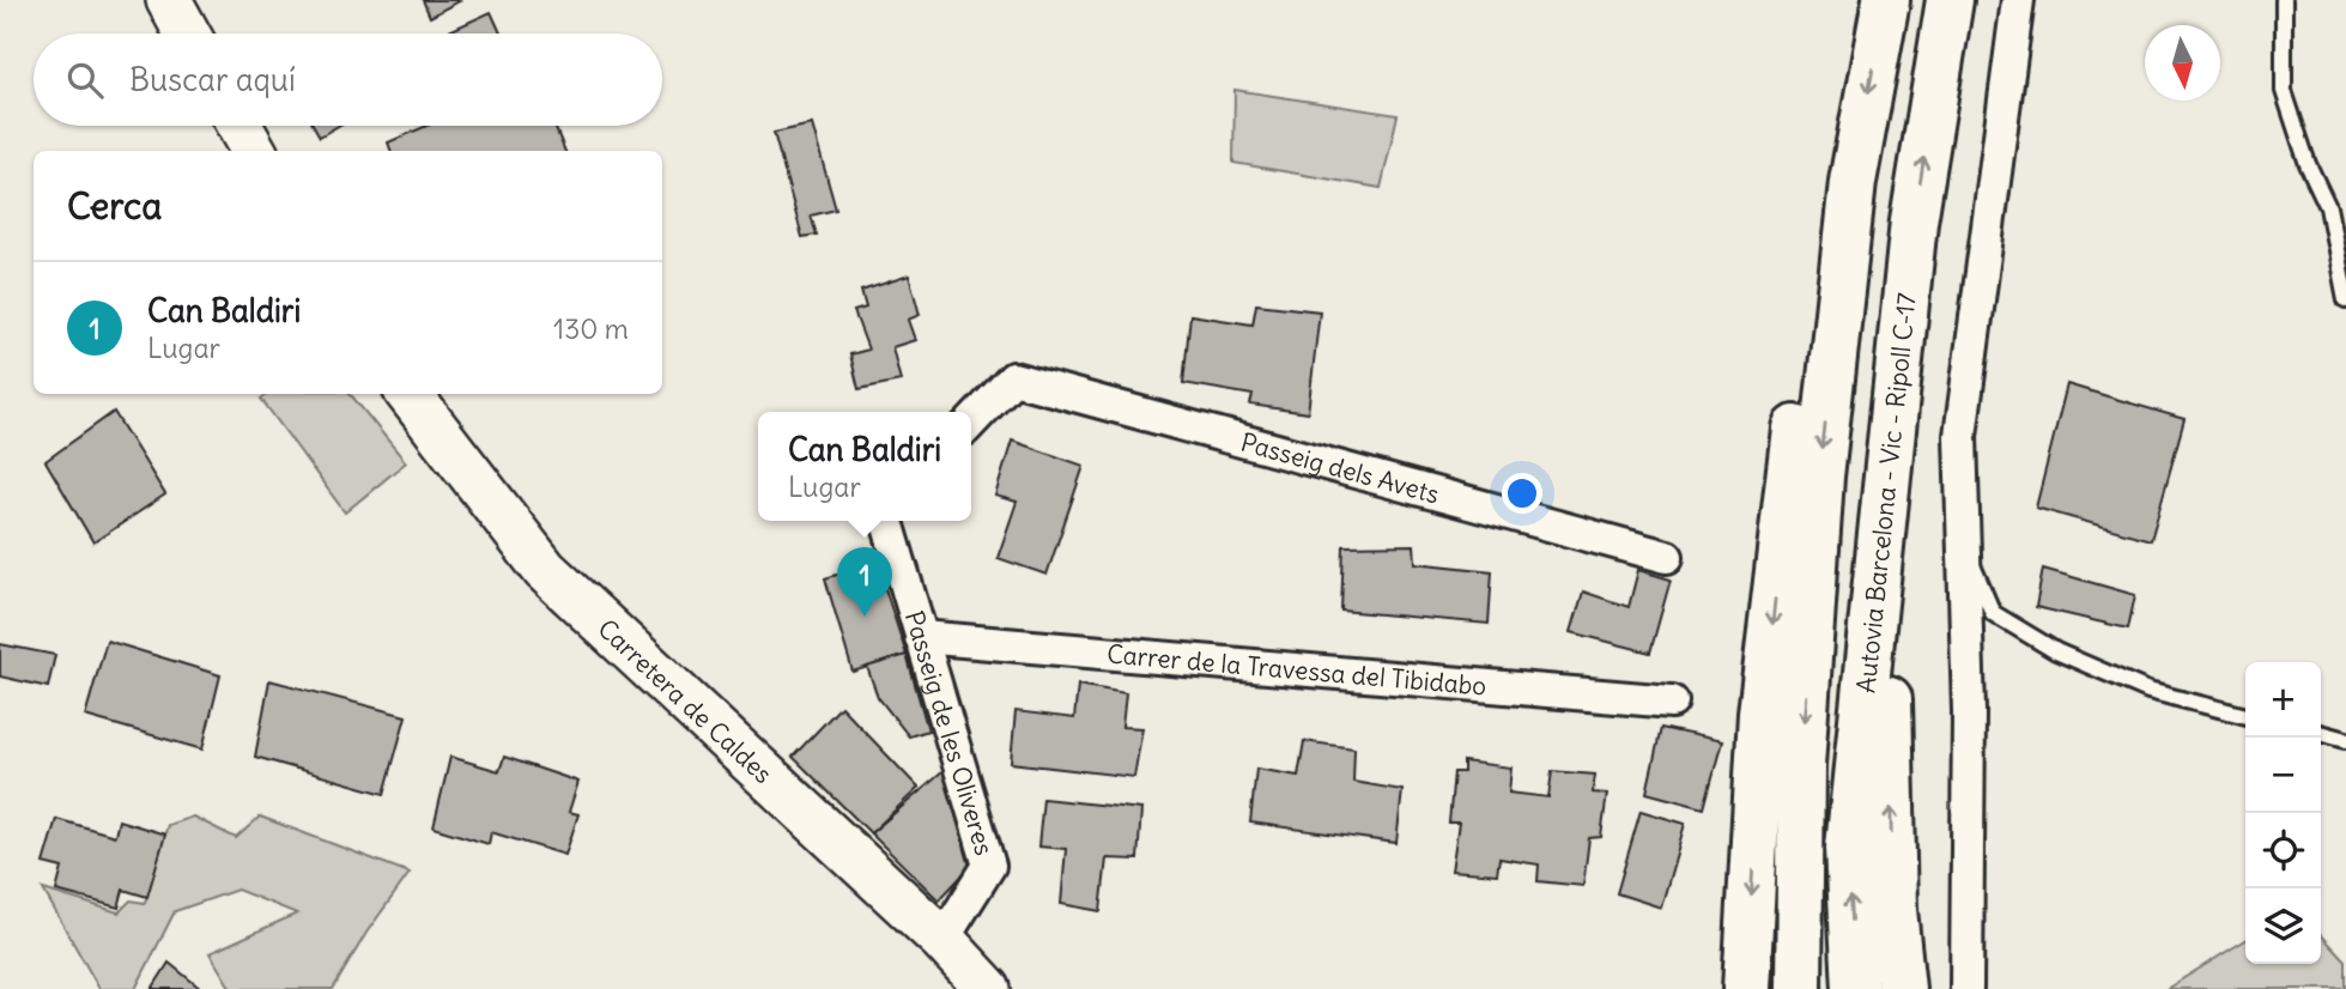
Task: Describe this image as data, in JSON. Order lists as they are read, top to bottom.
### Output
{
  "streets": {
    "highway": ["Autovia Barcelona - Vic - Ripoll C-17"],
    "street": [
      "Passeig dels Avets",
      "Carrer de la Travessa del Tibidabo",
      "Carretera de Caldes",
      "Passeig de les Oliveres"
    ]
  },
  "crossings": [
    ["Carrer de la Travessa del Tibidabo", "Passeig de les Oliveres"],
    ["Carretera de Caldes", "Passeig de les Oliveres"]
  ],
  "north": "bottom",
  "page": {
    "search": "Buscar aquí",
    "heading": "Cerca",
    "list": [
      {
        "mark": "1",
        "name": "Can Baldiri",
        "note": "Lugar",
        "value": "130 m"
      }
    ],
    "popup": ["Can Baldiri", "Lugar"],
    "pins": "1",
    "map_buttons": ["+", "−"]
  }
}
